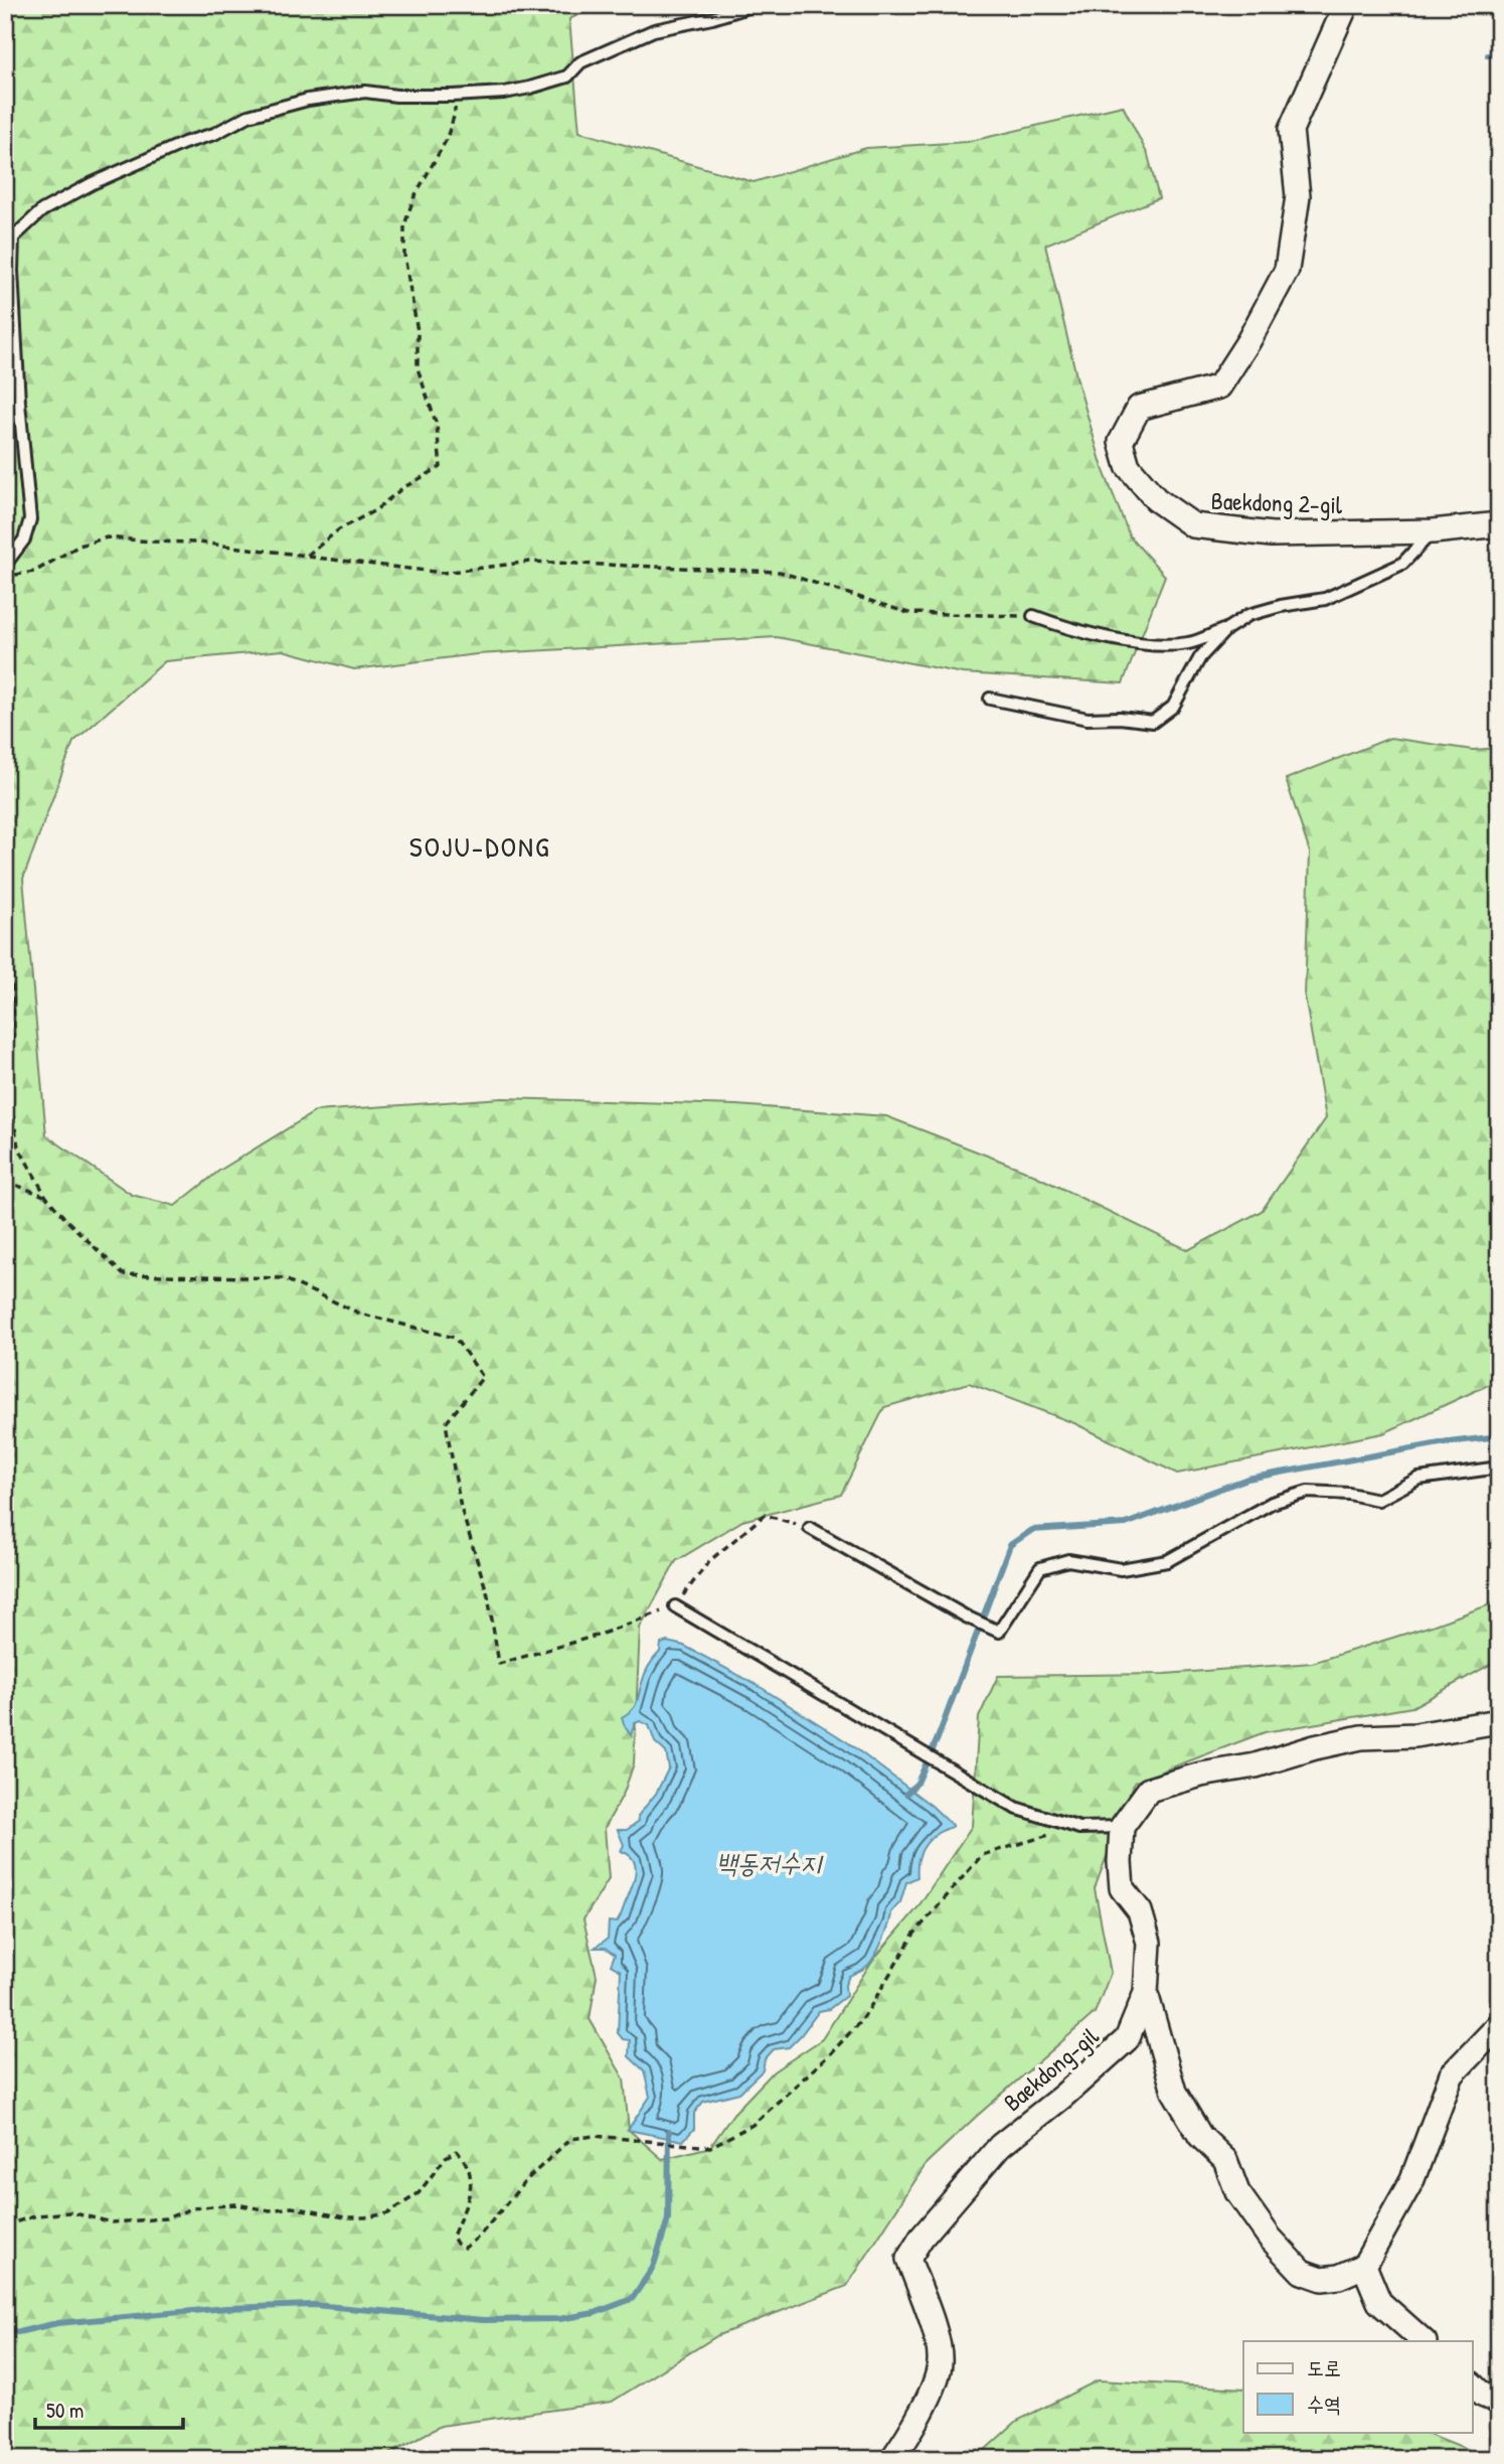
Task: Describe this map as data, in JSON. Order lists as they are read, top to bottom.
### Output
{
  "streets": {
    "street": ["Baekdong 2-gil", "Baekdong-gil"]
  },
  "districts": ["SOJU-DONG"],
  "water": ["백동저수지"],
  "legend": ["도로", "수역"],
  "scale_bar": "50 m"
}
